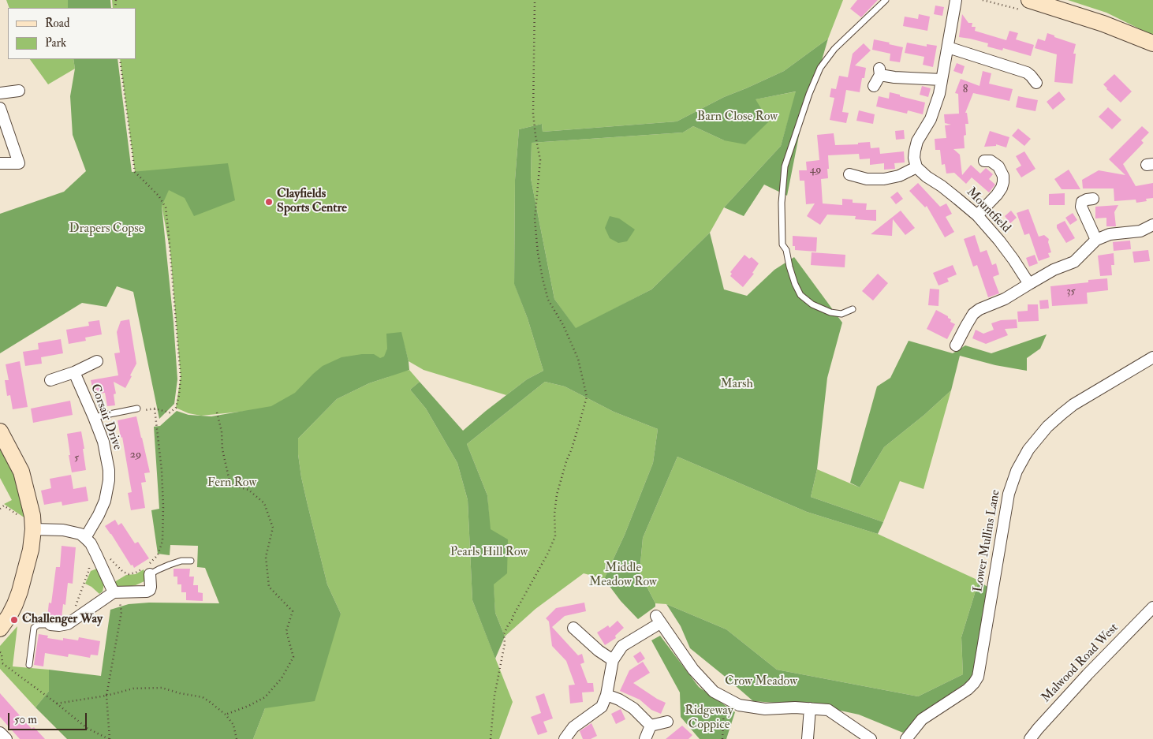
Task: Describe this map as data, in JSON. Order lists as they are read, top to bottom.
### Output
{
  "streets": {
    "street": [
      "Mountfield",
      "Corsair Drive",
      "Lower Mullins Lane",
      "Malwood Road West"
    ]
  },
  "parks": [
    "Barn Close Row",
    "Drapers Copse",
    "Marsh",
    "Fern Row",
    "Pearls Hill Row",
    "Middle Meadow Row",
    "Crow Meadow",
    "Ridgeway Coppice"
  ],
  "places": ["Clayfields Sports Centre", "Challenger Way"],
  "house_numbers": [
    "8",
    "49",
    "35",
    "29",
    "5"
  ],
  "legend": ["Road", "Park"],
  "scale_bar": "50 m"
}
